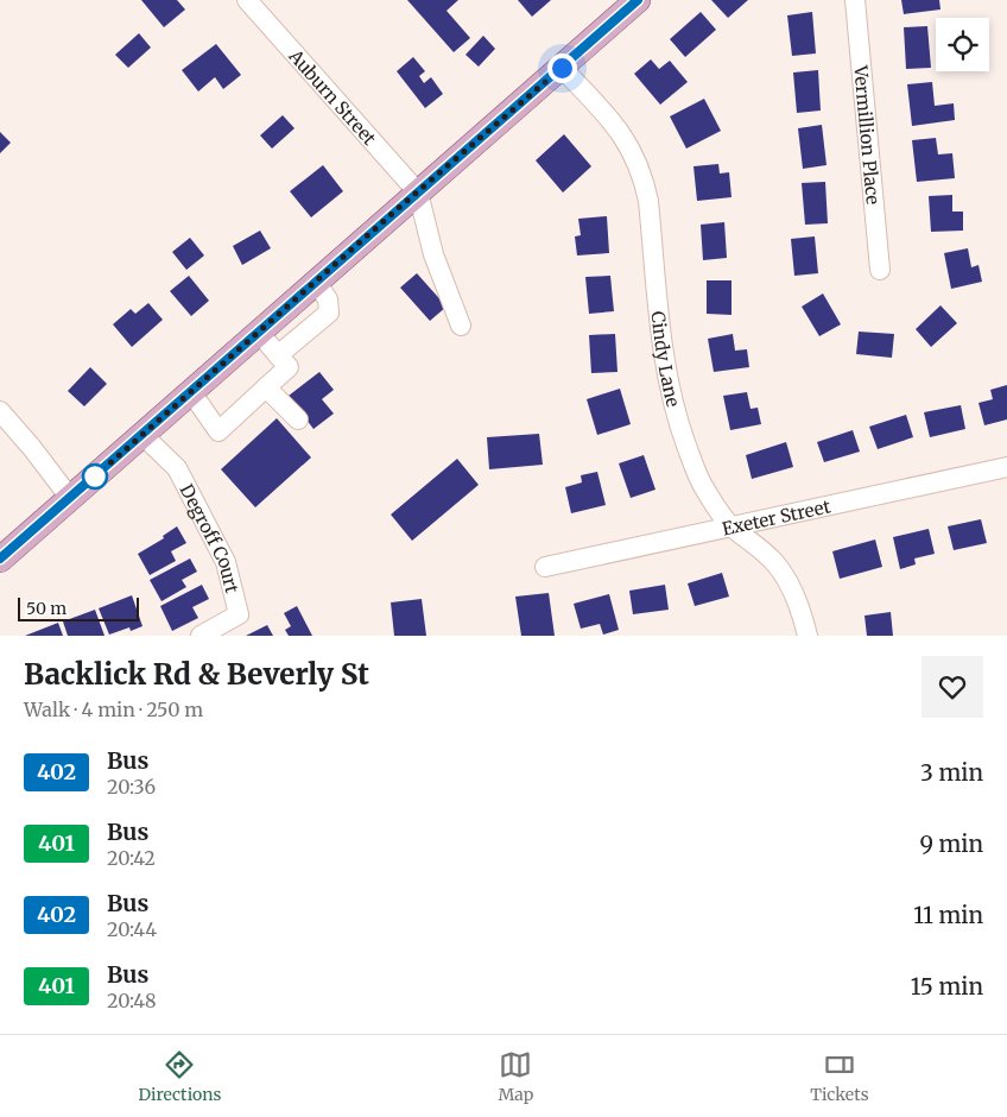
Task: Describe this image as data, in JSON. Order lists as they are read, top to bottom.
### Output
{
  "streets": {
    "street": [
      "Auburn Street",
      "Vermillion Place",
      "Cindy Lane",
      "Exeter Street",
      "Degroff Court"
    ]
  },
  "crossings": [
    ["Cindy Lane", "Exeter Street"]
  ],
  "lines": ["bus line 402"],
  "scale_bar": "50 m",
  "page": {
    "scale": "50 m",
    "heading": ["Backlick Rd & Beverly St", "Walk · 4 min · 250 m"],
    "list": [
      {
        "mark": "402",
        "name": "Bus",
        "note": "20:36",
        "value": "3 min"
      },
      {
        "mark": "401",
        "name": "Bus",
        "note": "20:42",
        "value": "9 min"
      },
      {
        "mark": "402",
        "name": "Bus",
        "note": "20:44",
        "value": "11 min"
      },
      {
        "mark": "401",
        "name": "Bus",
        "note": "20:48",
        "value": "15 min"
      }
    ],
    "tabs": ["Directions", "Map", "Tickets"]
  }
}
